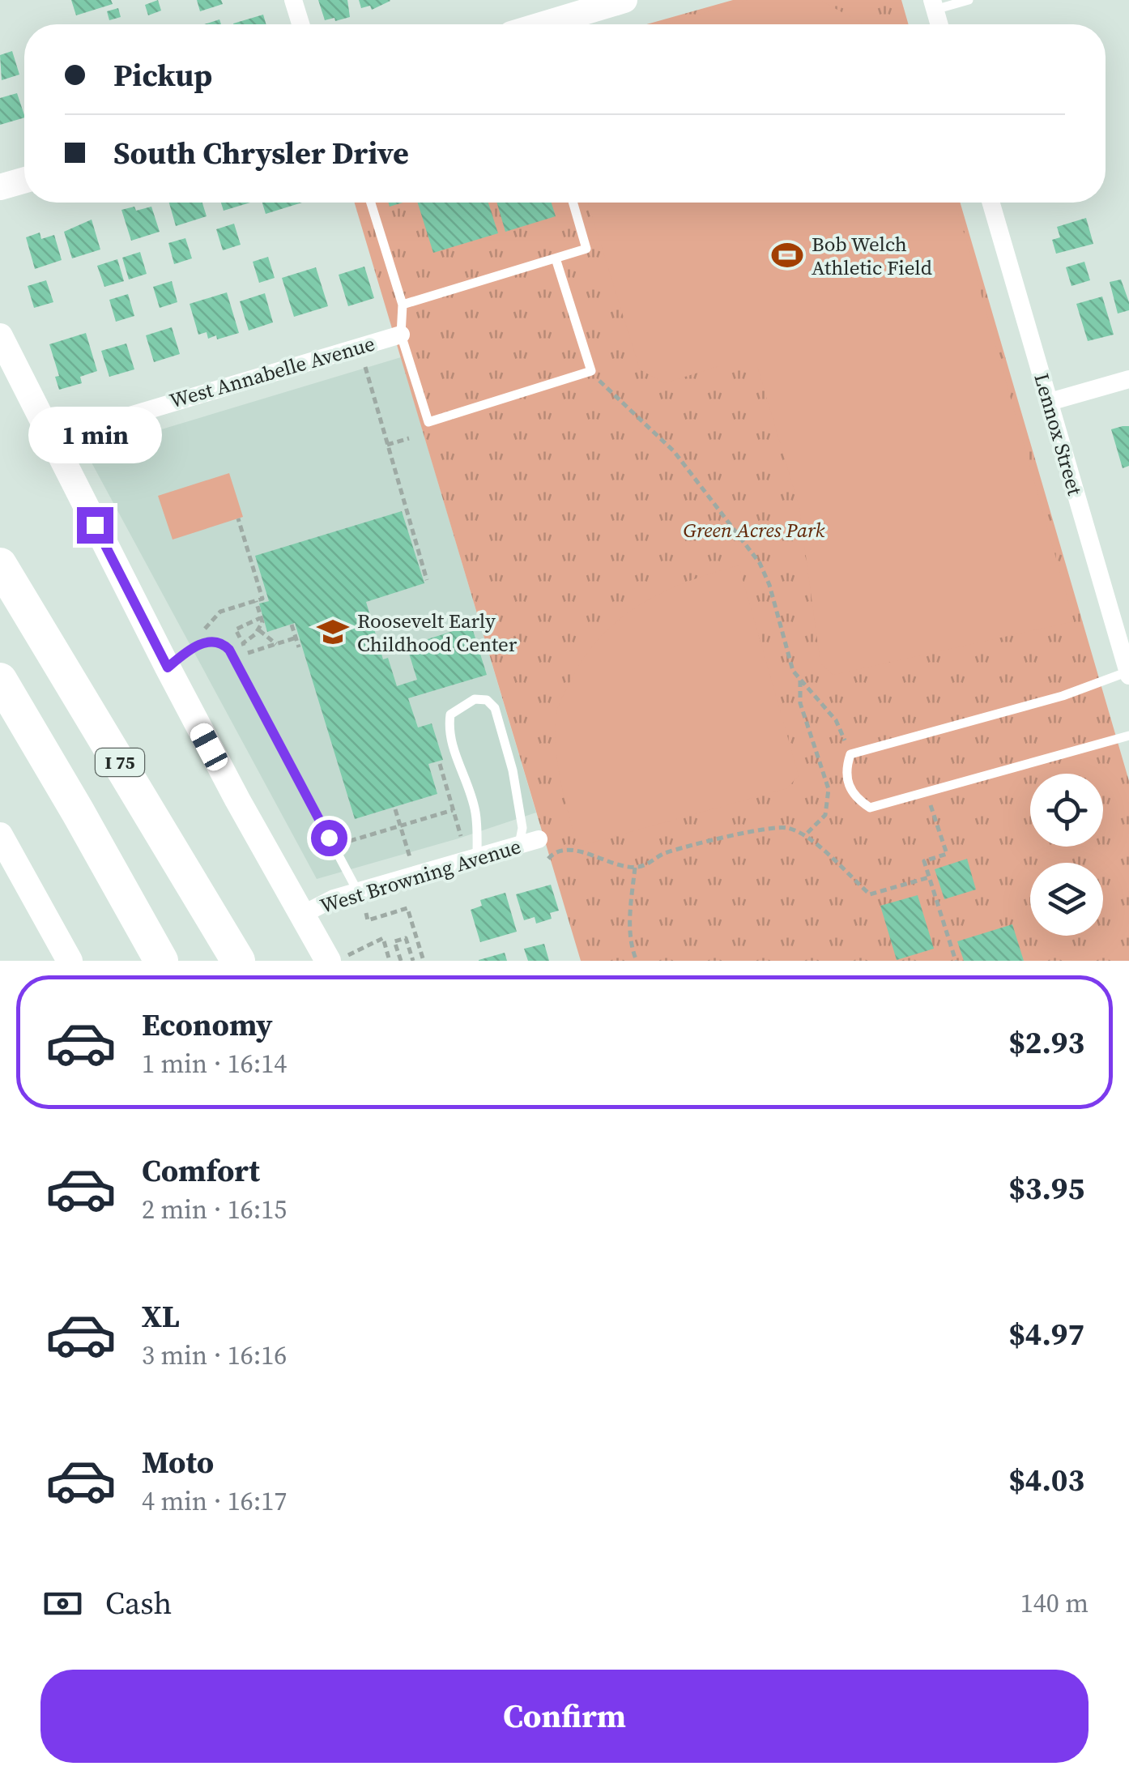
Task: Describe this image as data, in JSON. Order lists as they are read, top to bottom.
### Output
{
  "streets": {
    "highway": ["I 75"],
    "street": ["West Annabelle Avenue", "Lennox Street", "West Browning Avenue"]
  },
  "parks": ["Green Acres Park"],
  "places": {
    "sports": ["Bob Welch Athletic Field"],
    "school or university": ["Roosevelt Early Childhood Center"]
  },
  "page": {
    "banner": ["Pickup", "South Chrysler Drive"],
    "bubble": "1 min",
    "list": [
      {
        "name": "Economy",
        "note": "1 min · 16:14",
        "value": "$2.93"
      },
      {
        "name": "Comfort",
        "note": "2 min · 16:15",
        "value": "$3.95"
      },
      {
        "name": "XL",
        "note": "3 min · 16:16",
        "value": "$4.97"
      },
      {
        "name": "Moto",
        "note": "4 min · 16:17",
        "value": "$4.03"
      }
    ],
    "pay": ["Cash", "140 m"],
    "buttons": "Confirm"
  }
}
